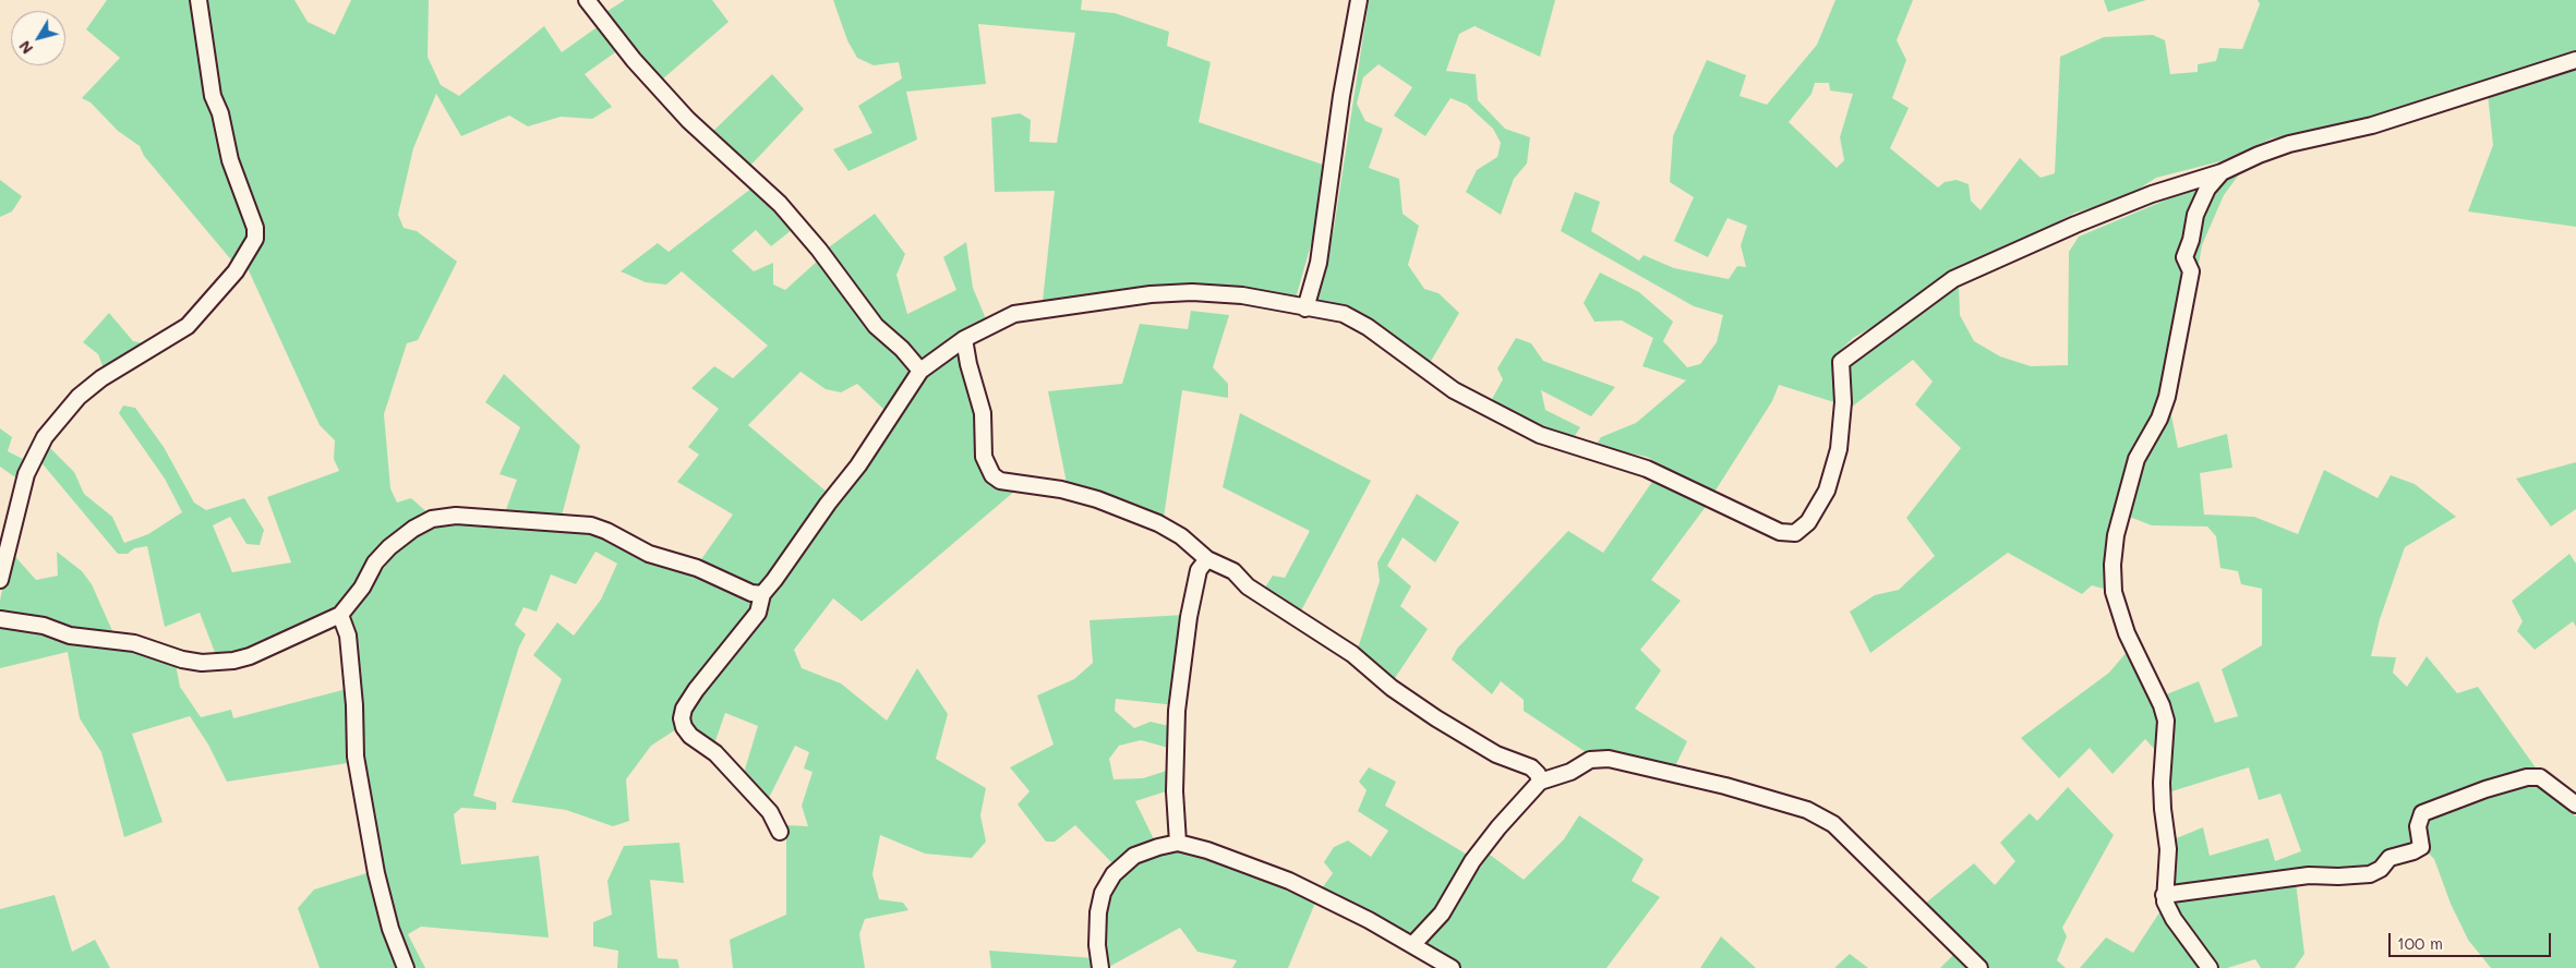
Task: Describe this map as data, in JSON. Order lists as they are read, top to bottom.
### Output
{
  "scale_bar": "100 m",
  "north": "bottom left"
}
